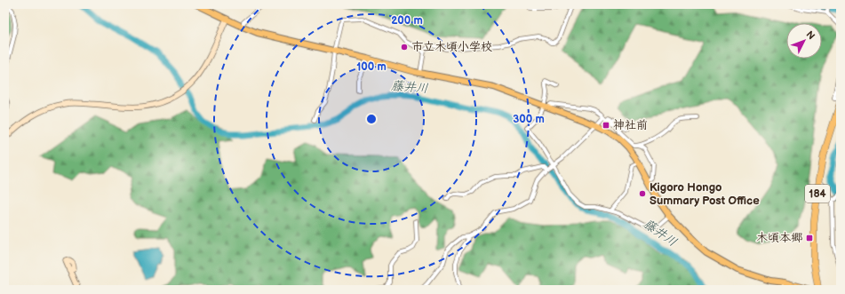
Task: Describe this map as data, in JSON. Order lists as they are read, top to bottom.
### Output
{
  "streets": {
    "highway": ["184"]
  },
  "water": ["藤井川"],
  "places": {
    "other": ["市立木頃小学校", "Kigoro Hongo Summary Post Office"],
    "transit": ["神社前", "木頃本郷"]
  },
  "north": "top right",
  "rings": ["200 m", "100 m", "300 m"]
}
